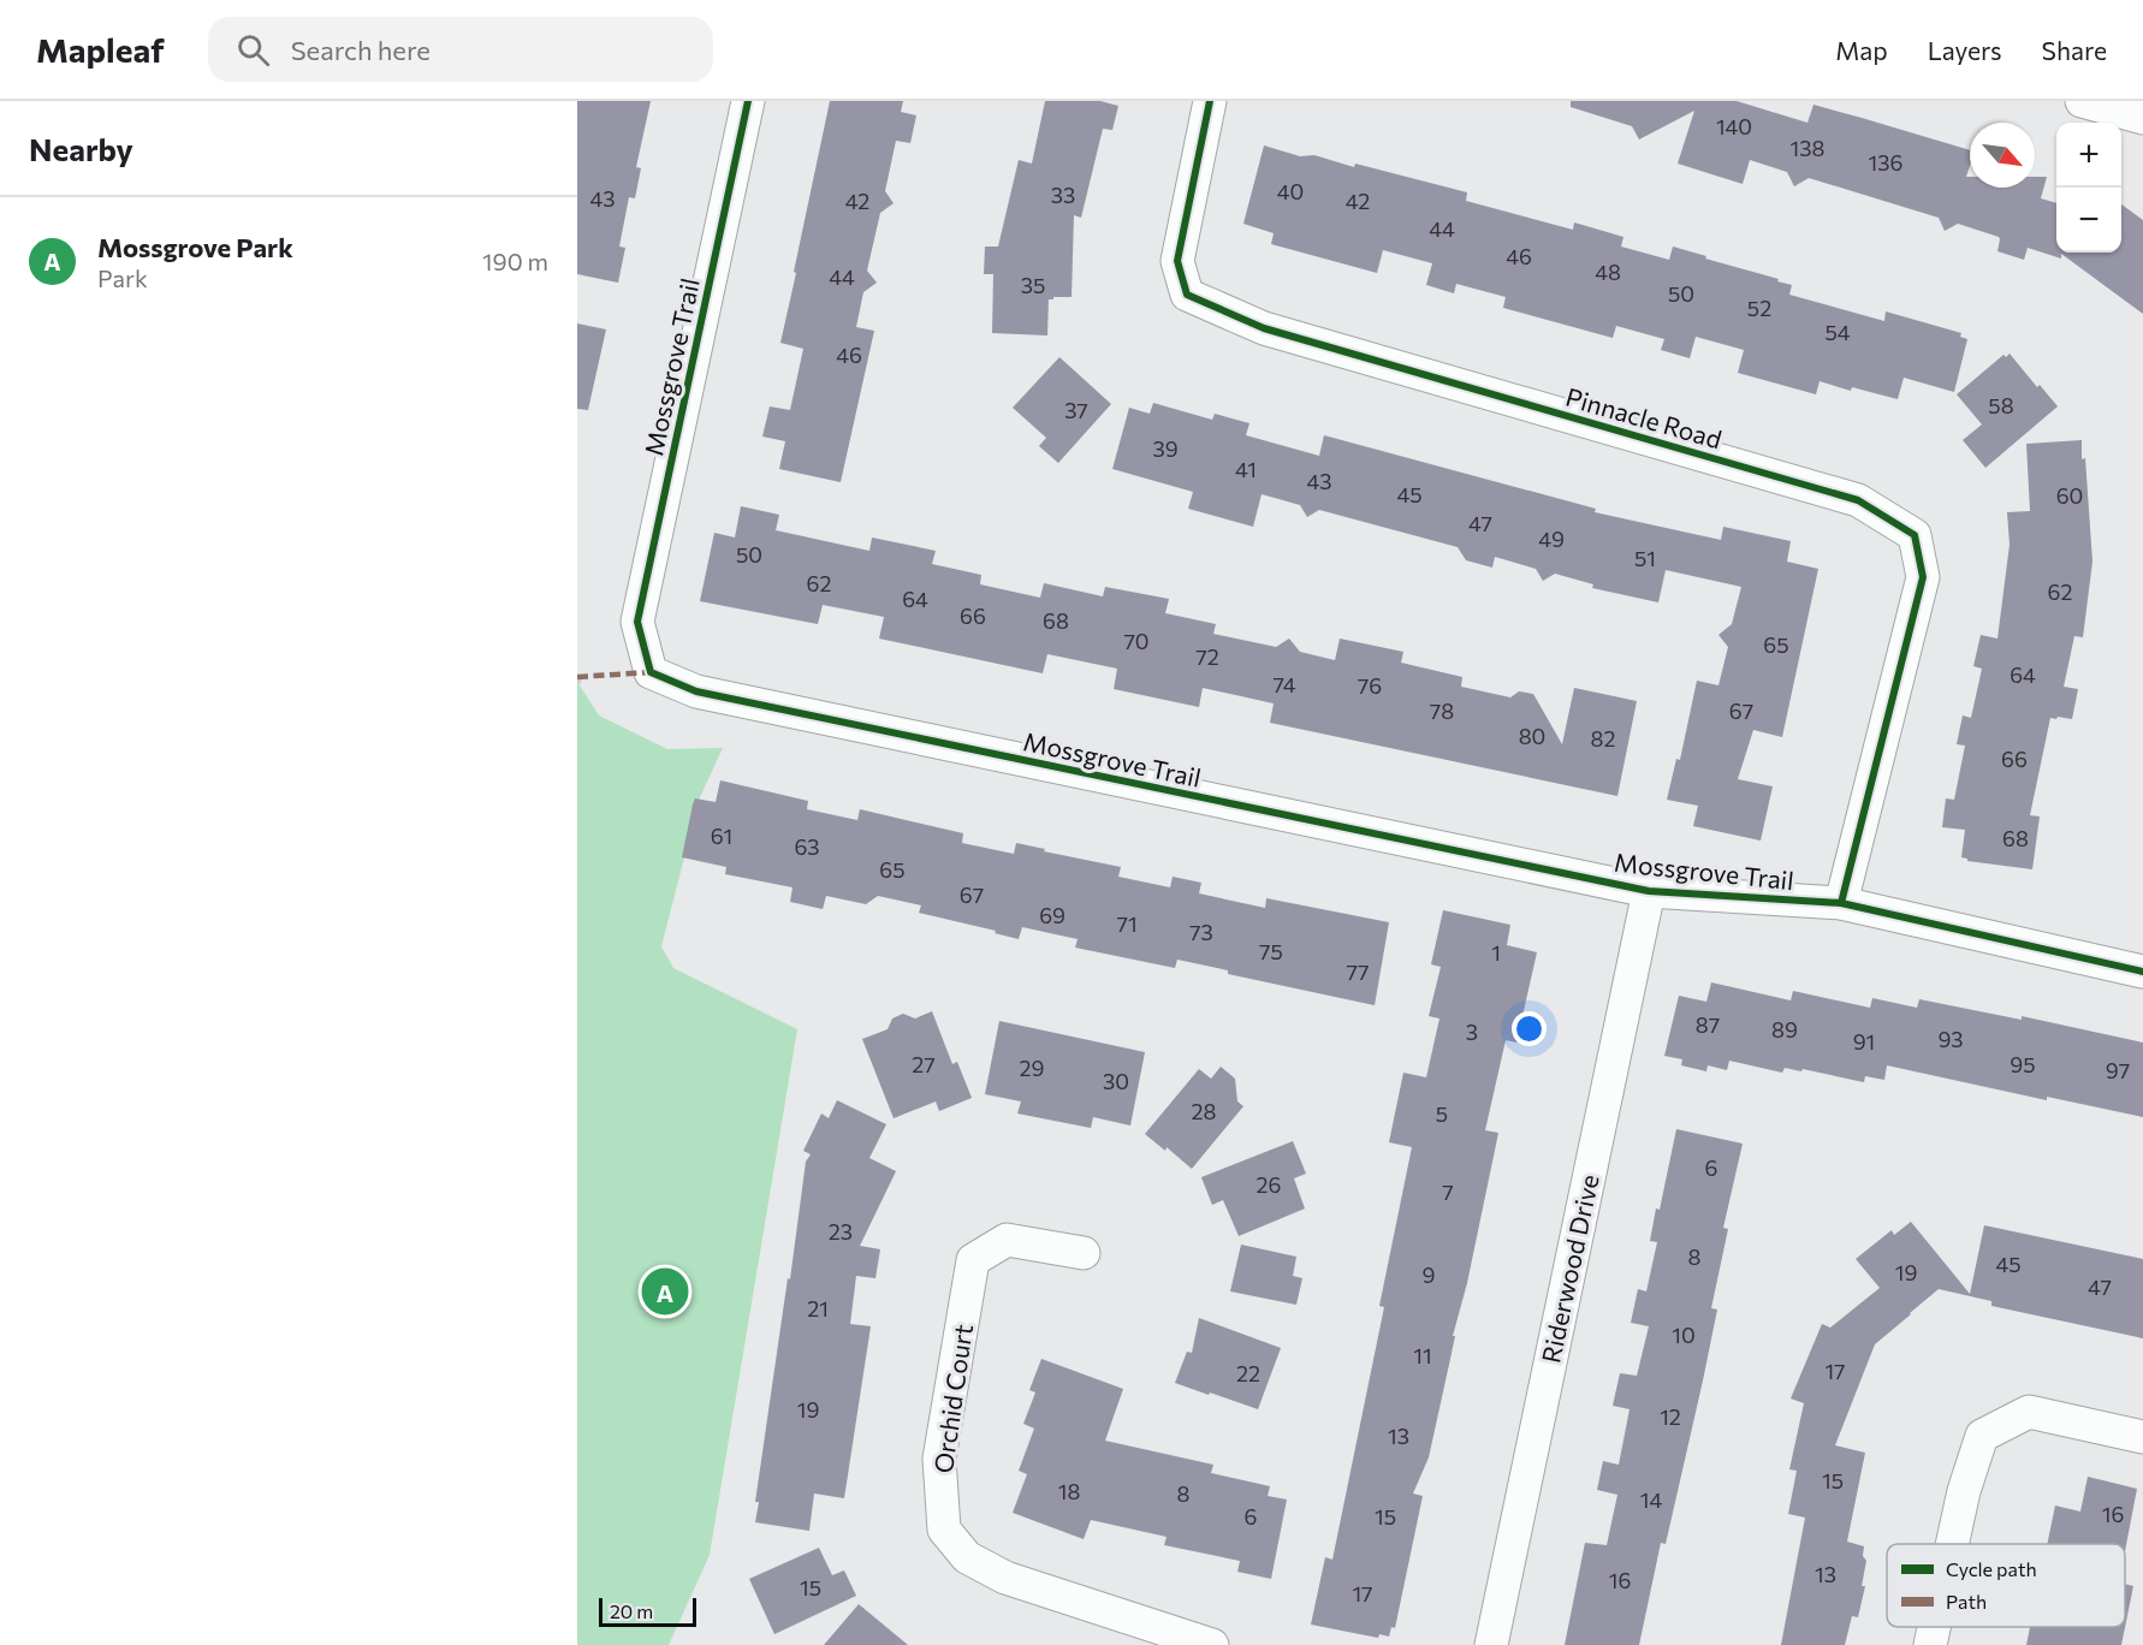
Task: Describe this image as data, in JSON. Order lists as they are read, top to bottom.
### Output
{
  "streets": {
    "street": [
      "Mossgrove Trail",
      "Pinnacle Road",
      "Riderwood Drive",
      "Orchid Court"
    ]
  },
  "crossings": [
    ["Mossgrove Trail", "Pinnacle Road"],
    ["Mossgrove Trail", "Riderwood Drive"]
  ],
  "house_numbers": [
    "140",
    "138",
    "136",
    "40",
    "33",
    "43",
    "42",
    "42",
    "44",
    "46",
    "48",
    "44",
    "35",
    "50",
    "52",
    "54",
    "46",
    "58",
    "37",
    "39",
    "41",
    "43",
    "45",
    "60",
    "47",
    "49",
    "50",
    "51",
    "62",
    "62",
    "64",
    "66",
    "68",
    "70",
    "65",
    "72",
    "64",
    "74",
    "76",
    "78",
    "67",
    "80",
    "82",
    "66",
    "61",
    "68",
    "63",
    "65",
    "67",
    "69",
    "71",
    "73",
    "75",
    "1",
    "77",
    "87",
    "89",
    "3",
    "93",
    "91",
    "27",
    "95",
    "29",
    "97",
    "30",
    "28",
    "5",
    "6",
    "26",
    "7",
    "23",
    "8",
    "45",
    "19",
    "9",
    "47",
    "21",
    "10",
    "11",
    "17",
    "22",
    "19",
    "12",
    "13",
    "15",
    "18",
    "8",
    "14",
    "16",
    "6",
    "15",
    "13",
    "16",
    "15",
    "17"
  ],
  "legend": ["Cycle path", "Path"],
  "scale_bar": "20 m",
  "north": "bottom right",
  "page": {
    "header": "Mapleaf",
    "search": "Search here",
    "nav": ["Map", "Layers", "Share"],
    "heading": "Nearby",
    "map_buttons": ["+", "−"],
    "list": [
      {
        "mark": "A",
        "name": "Mossgrove Park",
        "note": "Park",
        "value": "190 m"
      }
    ],
    "pins": "A",
    "scale": "20 m"
  }
}
